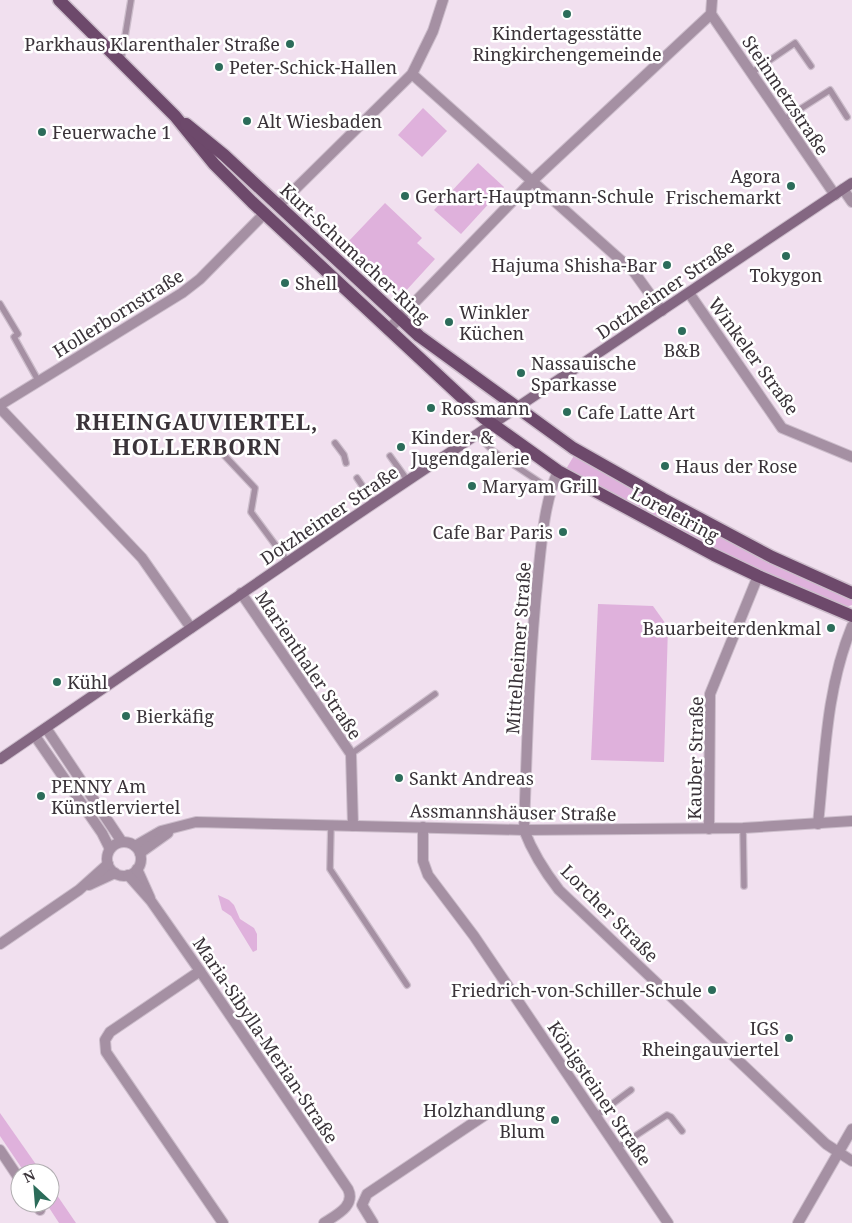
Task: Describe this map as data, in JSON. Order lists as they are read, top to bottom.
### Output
{
  "streets": {
    "main road": ["Kurt-Schumacher-Ring", "Dotzheimer Straße", "Loreleiring"],
    "street": [
      "Steinmetzstraße",
      "Hollerbornstraße",
      "Winkeler Straße",
      "Mittelheimer Straße",
      "Marienthaler Straße",
      "Kauber Straße",
      "Assmannshäuser Straße",
      "Lorcher Straße",
      "Maria-Sibylla-Merian-Straße",
      "Königsteiner Straße"
    ]
  },
  "crossings": [
    ["Steinmetzstraße", "Dotzheimer Straße"],
    ["Kurt-Schumacher-Ring", "Dotzheimer Straße"],
    ["Kurt-Schumacher-Ring", "Hollerbornstraße"],
    ["Kurt-Schumacher-Ring", "Loreleiring"],
    ["Dotzheimer Straße", "Winkeler Straße"],
    ["Dotzheimer Straße", "Loreleiring"],
    ["Dotzheimer Straße", "Marienthaler Straße"],
    ["Loreleiring", "Mittelheimer Straße"],
    ["Loreleiring", "Kauber Straße"],
    ["Mittelheimer Straße", "Assmannshäuser Straße"],
    ["Mittelheimer Straße", "Lorcher Straße"],
    ["Marienthaler Straße", "Assmannshäuser Straße"],
    ["Kauber Straße", "Assmannshäuser Straße"],
    ["Assmannshäuser Straße", "Lorcher Straße"],
    ["Assmannshäuser Straße", "Maria-Sibylla-Merian-Straße"],
    ["Assmannshäuser Straße", "Königsteiner Straße"]
  ],
  "districts": ["RHEINGAUVIERTEL, HOLLERBORN"],
  "places": [
    "Kindertagesstätte Ringkirchengemeinde",
    "Parkhaus Klarenthaler Straße",
    "Peter-Schick-Hallen",
    "Alt Wiesbaden",
    "Feuerwache 1",
    "Agora Frischemarkt",
    "Gerhart-Hauptmann-Schule",
    "Tokygon",
    "Hajuma Shisha-Bar",
    "Shell",
    "Winkler Küchen",
    "B&B",
    "Nassauische Sparkasse",
    "Rossmann",
    "Cafe Latte Art",
    "Kinder- & Jugendgalerie",
    "Haus der Rose",
    "Maryam Grill",
    "Cafe Bar Paris",
    "Bauarbeiterdenkmal",
    "Kühl",
    "Bierkäfig",
    "Sankt Andreas",
    "PENNY Am Künstlerviertel",
    "Friedrich-von-Schiller-Schule",
    "IGS Rheingauviertel",
    "Holzhandlung Blum"
  ],
  "north": "top left"
}
